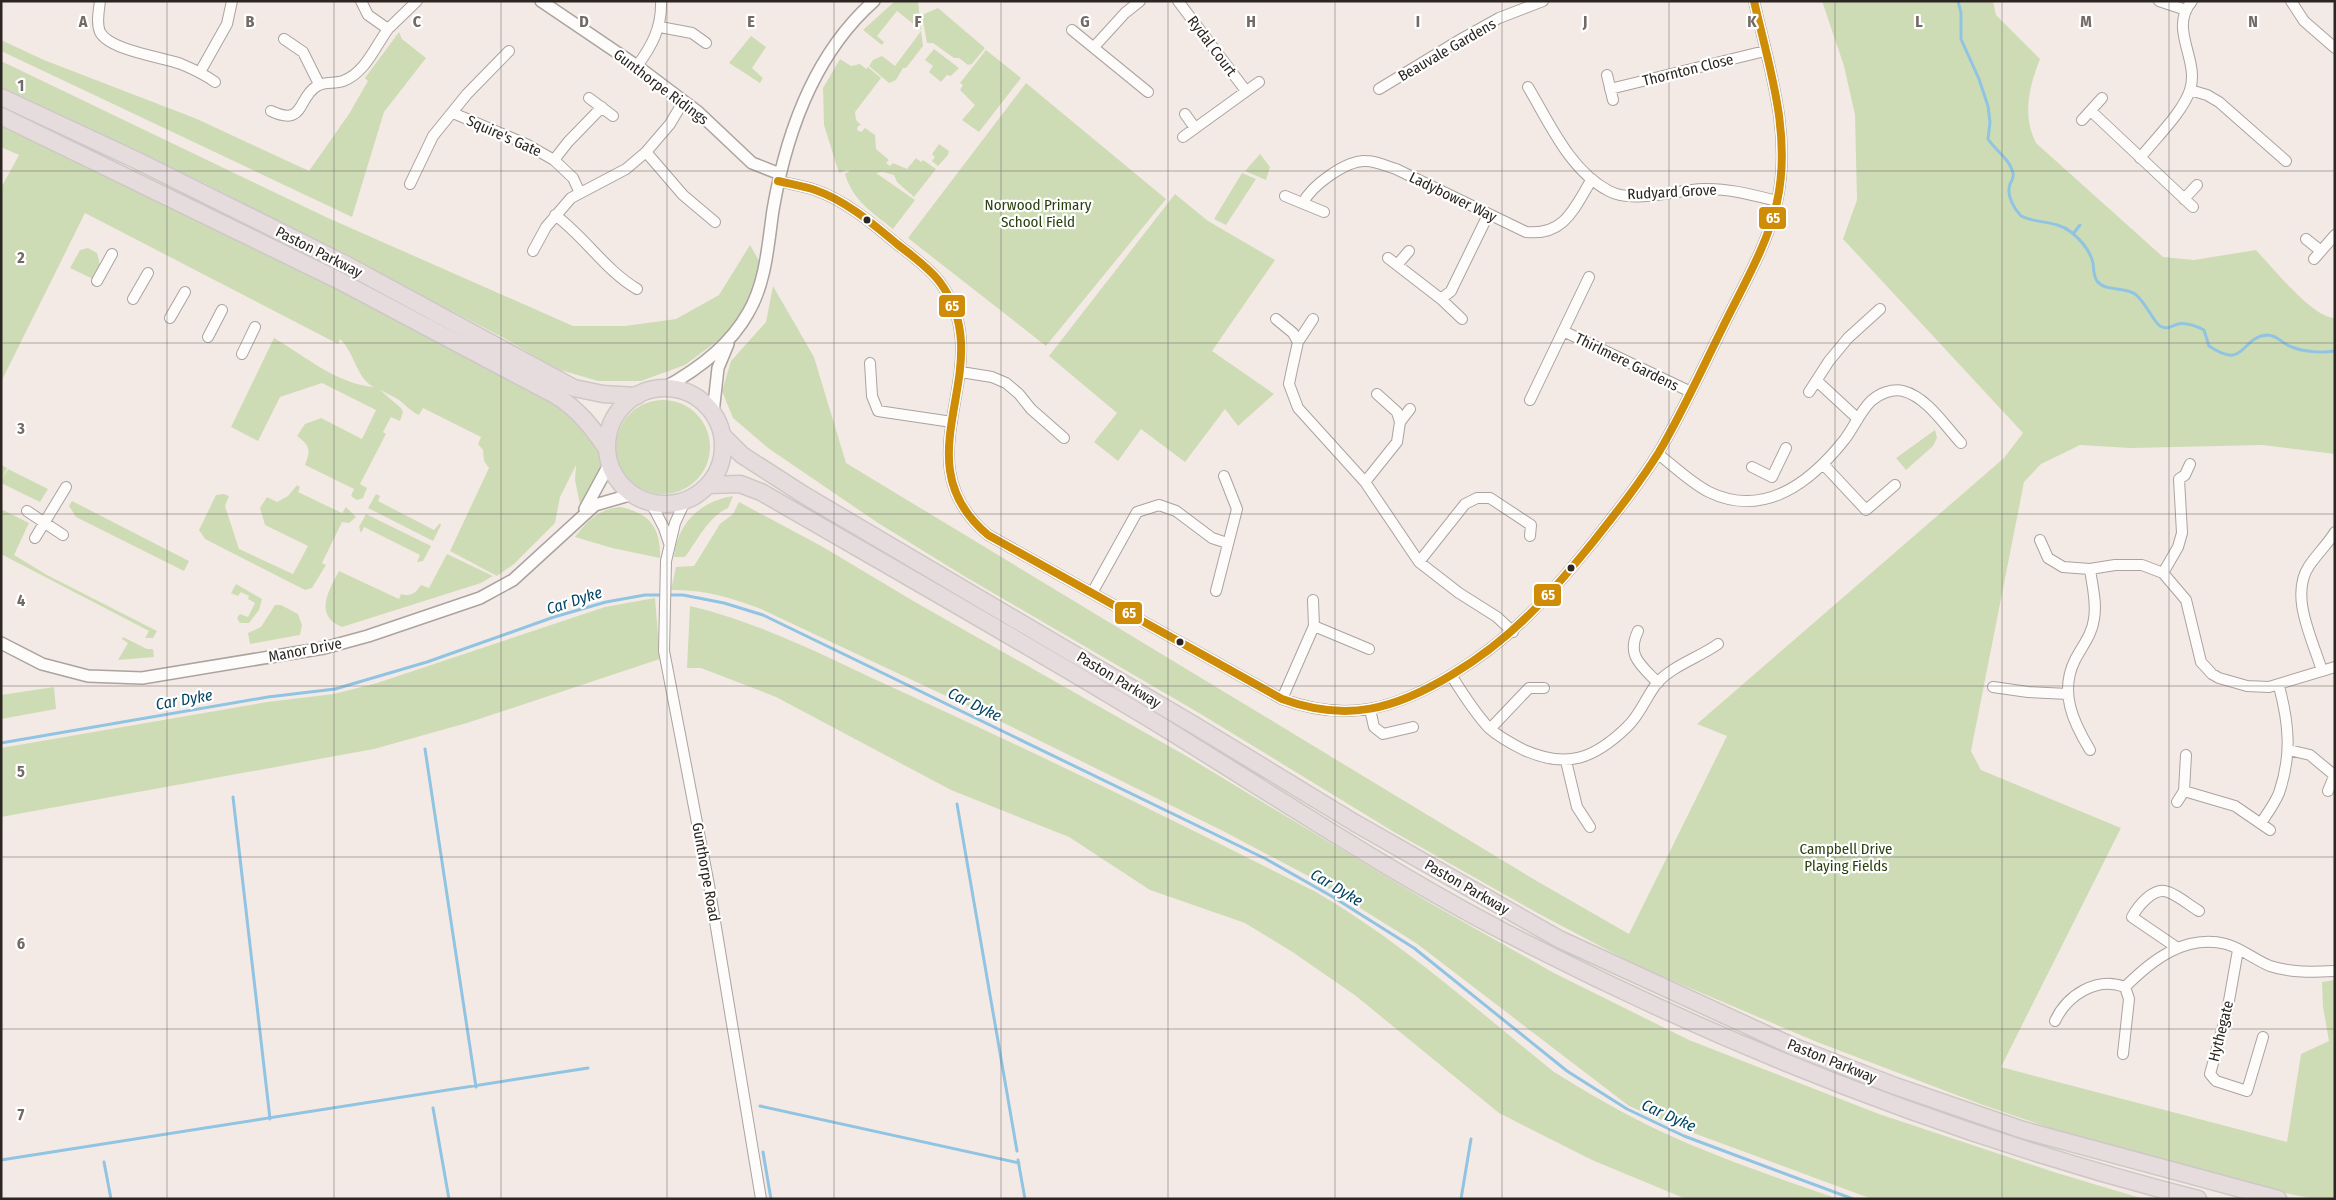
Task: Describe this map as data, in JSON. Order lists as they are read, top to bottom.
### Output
{
  "streets": {
    "highway": ["Paston Parkway"],
    "street": [
      "Rydal Court",
      "Beauvale Gardens",
      "Thornton Close",
      "Gunthorpe Ridings",
      "Squire's Gate",
      "Rudyard Grove",
      "Ladybower Way",
      "Thirlmere Gardens",
      "Manor Drive",
      "Gunthorpe Road",
      "Hythegate"
    ]
  },
  "crossings": [
    ["Rudyard Grove", "Ladybower Way"],
    ["Paston Parkway", "Manor Drive"],
    ["Paston Parkway", "Gunthorpe Road"],
    ["Manor Drive", "Gunthorpe Road"]
  ],
  "water": ["Car Dyke"],
  "parks": ["Norwood Primary School Field", "Campbell Drive Playing Fields"],
  "lines": ["transit line 65"],
  "grid": {
    "columns": [
      "A",
      "B",
      "C",
      "D",
      "E",
      "F",
      "G",
      "H",
      "I",
      "J",
      "K",
      "L",
      "M",
      "N"
    ],
    "rows": [
      "1",
      "2",
      "3",
      "4",
      "5",
      "6",
      "7"
    ]
  }
}
